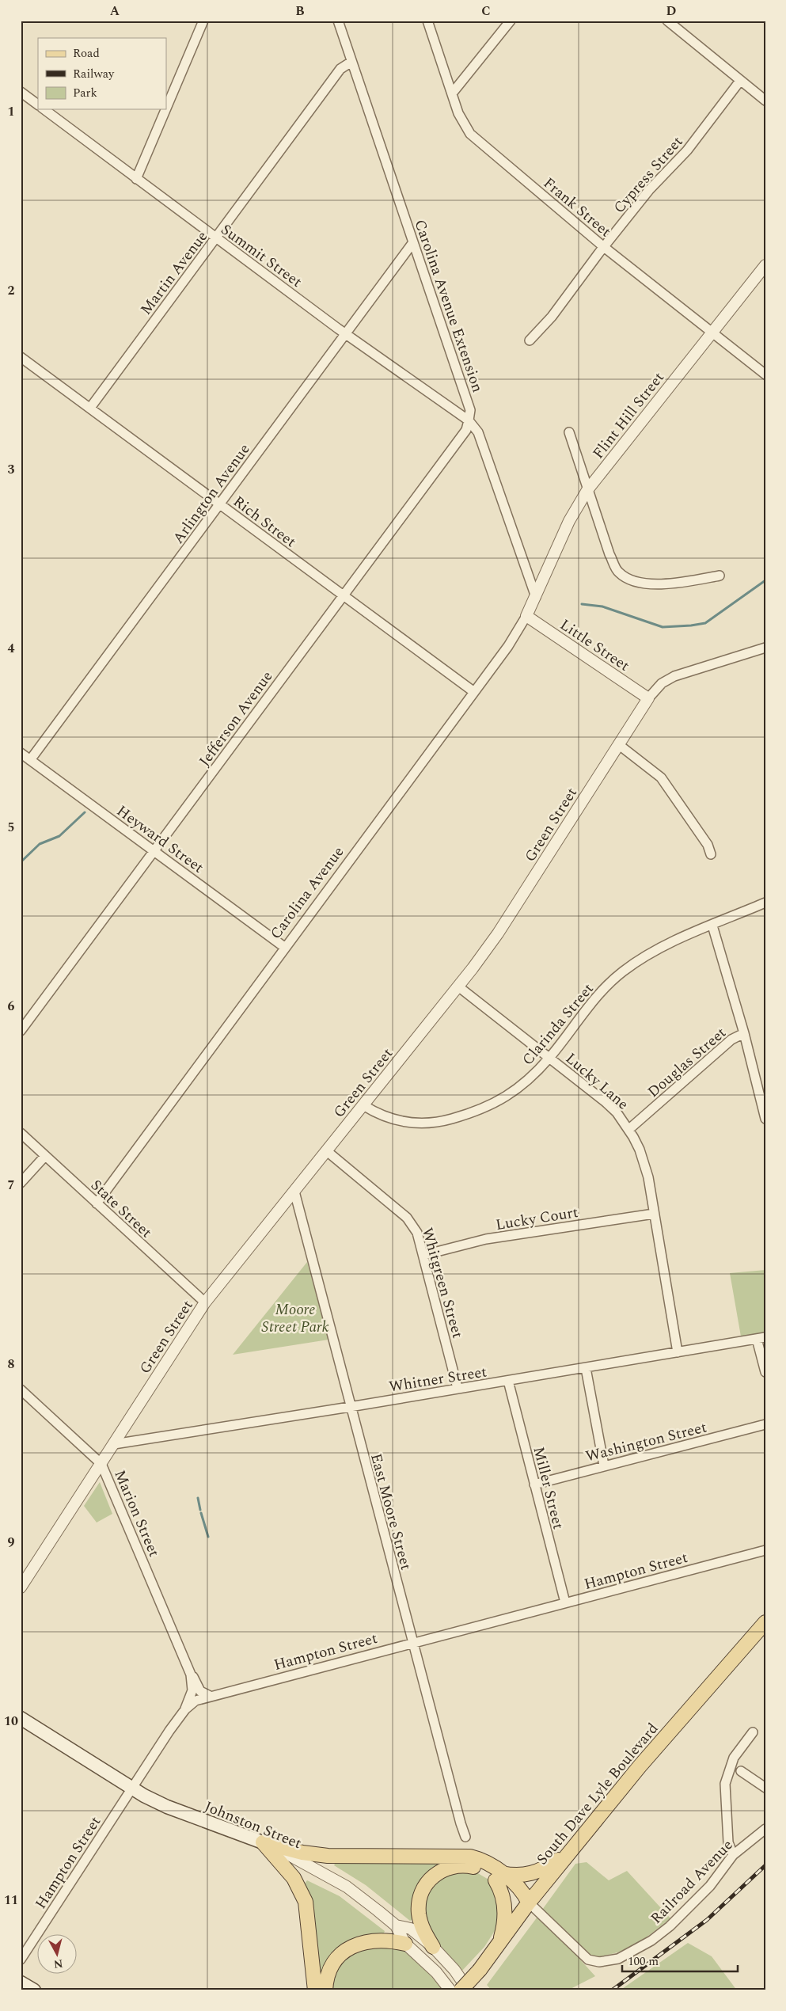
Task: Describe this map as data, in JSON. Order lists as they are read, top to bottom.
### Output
{
  "streets": {
    "main road": ["South Dave Lyle Boulevard", "Johnston Street"],
    "street": [
      "Cypress Street",
      "Frank Street",
      "Summit Street",
      "Martin Avenue",
      "Carolina Avenue Extension",
      "Flint Hill Street",
      "Arlington Avenue",
      "Rich Street",
      "Little Street",
      "Jefferson Avenue",
      "Green Street",
      "Heyward Street",
      "Carolina Avenue",
      "Clarinda Street",
      "Douglas Street",
      "Lucky Lane",
      "State Street",
      "Lucky Court",
      "Whitgreen Street",
      "Whitner Street",
      "Washington Street",
      "Miller Street",
      "East Moore Street",
      "Marion Street",
      "Hampton Street",
      "Railroad Avenue"
    ]
  },
  "crossings": [
    ["Cypress Street", "Frank Street"],
    ["Frank Street", "Flint Hill Street"],
    ["Summit Street", "Martin Avenue"],
    ["Summit Street", "Carolina Avenue Extension"],
    ["Summit Street", "Arlington Avenue"],
    ["Summit Street", "Jefferson Avenue"],
    ["Martin Avenue", "Carolina Avenue Extension"],
    ["Martin Avenue", "Rich Street"],
    ["Carolina Avenue Extension", "Flint Hill Street"],
    ["Carolina Avenue Extension", "Arlington Avenue"],
    ["Carolina Avenue Extension", "Jefferson Avenue"],
    ["Carolina Avenue Extension", "Carolina Avenue"],
    ["Flint Hill Street", "Carolina Avenue"],
    ["Arlington Avenue", "Rich Street"],
    ["Arlington Avenue", "Heyward Street"],
    ["Rich Street", "Jefferson Avenue"],
    ["Rich Street", "Carolina Avenue"],
    ["Little Street", "Green Street"],
    ["Little Street", "Carolina Avenue"],
    ["Jefferson Avenue", "Heyward Street"],
    ["Green Street", "Clarinda Street"],
    ["Green Street", "Lucky Lane"],
    ["Green Street", "State Street"],
    ["Green Street", "Whitgreen Street"],
    ["Green Street", "Whitner Street"],
    ["Green Street", "East Moore Street"],
    ["Green Street", "Marion Street"],
    ["Heyward Street", "Carolina Avenue"],
    ["Carolina Avenue", "State Street"],
    ["Clarinda Street", "Lucky Lane"],
    ["Douglas Street", "Lucky Lane"],
    ["Lucky Lane", "Lucky Court"],
    ["Lucky Lane", "Whitner Street"],
    ["Lucky Court", "Whitgreen Street"],
    ["Whitgreen Street", "Whitner Street"],
    ["Whitner Street", "Miller Street"],
    ["Whitner Street", "East Moore Street"],
    ["Washington Street", "Miller Street"],
    ["Miller Street", "Hampton Street"],
    ["East Moore Street", "Hampton Street"],
    ["Marion Street", "Hampton Street"],
    ["Hampton Street", "Johnston Street"],
    ["South Dave Lyle Boulevard", "Railroad Avenue"]
  ],
  "parks": ["Moore Street Park"],
  "legend": ["Road", "Railway", "Park"],
  "scale_bar": "100 m",
  "north": "bottom",
  "grid": {
    "columns": [
      "A",
      "B",
      "C",
      "D"
    ],
    "rows": [
      "1",
      "2",
      "3",
      "4",
      "5",
      "6",
      "7",
      "8",
      "9",
      "10",
      "11"
    ]
  }
}
